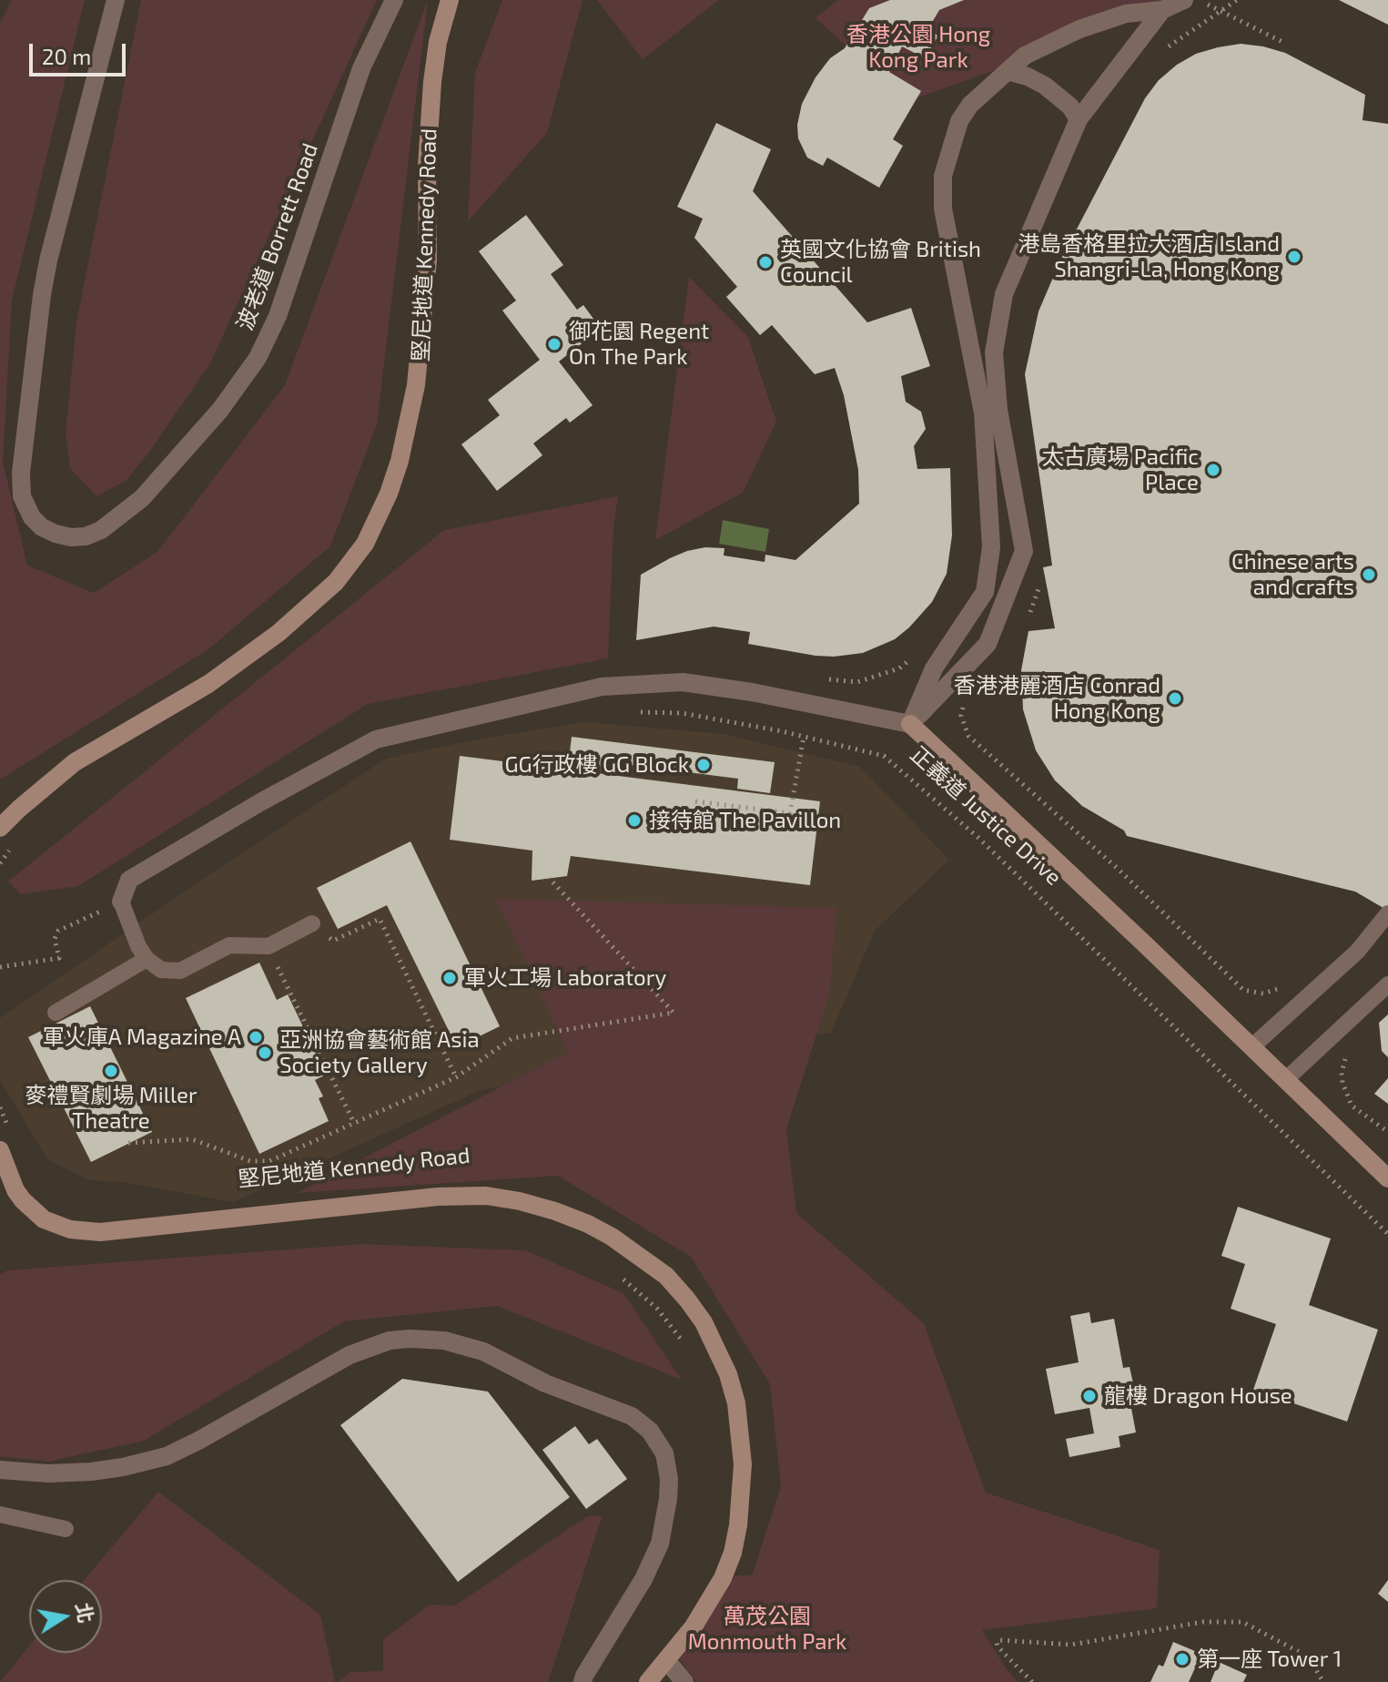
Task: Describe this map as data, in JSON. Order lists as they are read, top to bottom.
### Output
{
  "streets": {
    "street": ["波老道 Borrett Road", "堅尼地道 Kennedy Road", "正義道 Justice Drive"]
  },
  "parks": ["香港公園 Hong Kong Park", "萬茂公園 Monmouth Park"],
  "places": [
    "港島香格里拉大酒店 Island Shangri-La, Hong Kong",
    "英國文化協會 British Council",
    "御花園 Regent On The Park",
    "太古廣場 Pacific Place",
    "Chinese arts and crafts",
    "香港港麗酒店 Conrad Hong Kong",
    "GG行政樓 GG Block",
    "接待館 The Pavillon",
    "軍火工場 Laboratory",
    "軍火庫A Magazine A",
    "亞洲協會藝術館 Asia Society Gallery",
    "麥禮賢劇場 Miller Theatre",
    "龍樓 Dragon House",
    "第一座 Tower 1"
  ],
  "scale_bar": "20 m",
  "north": "right"
}
